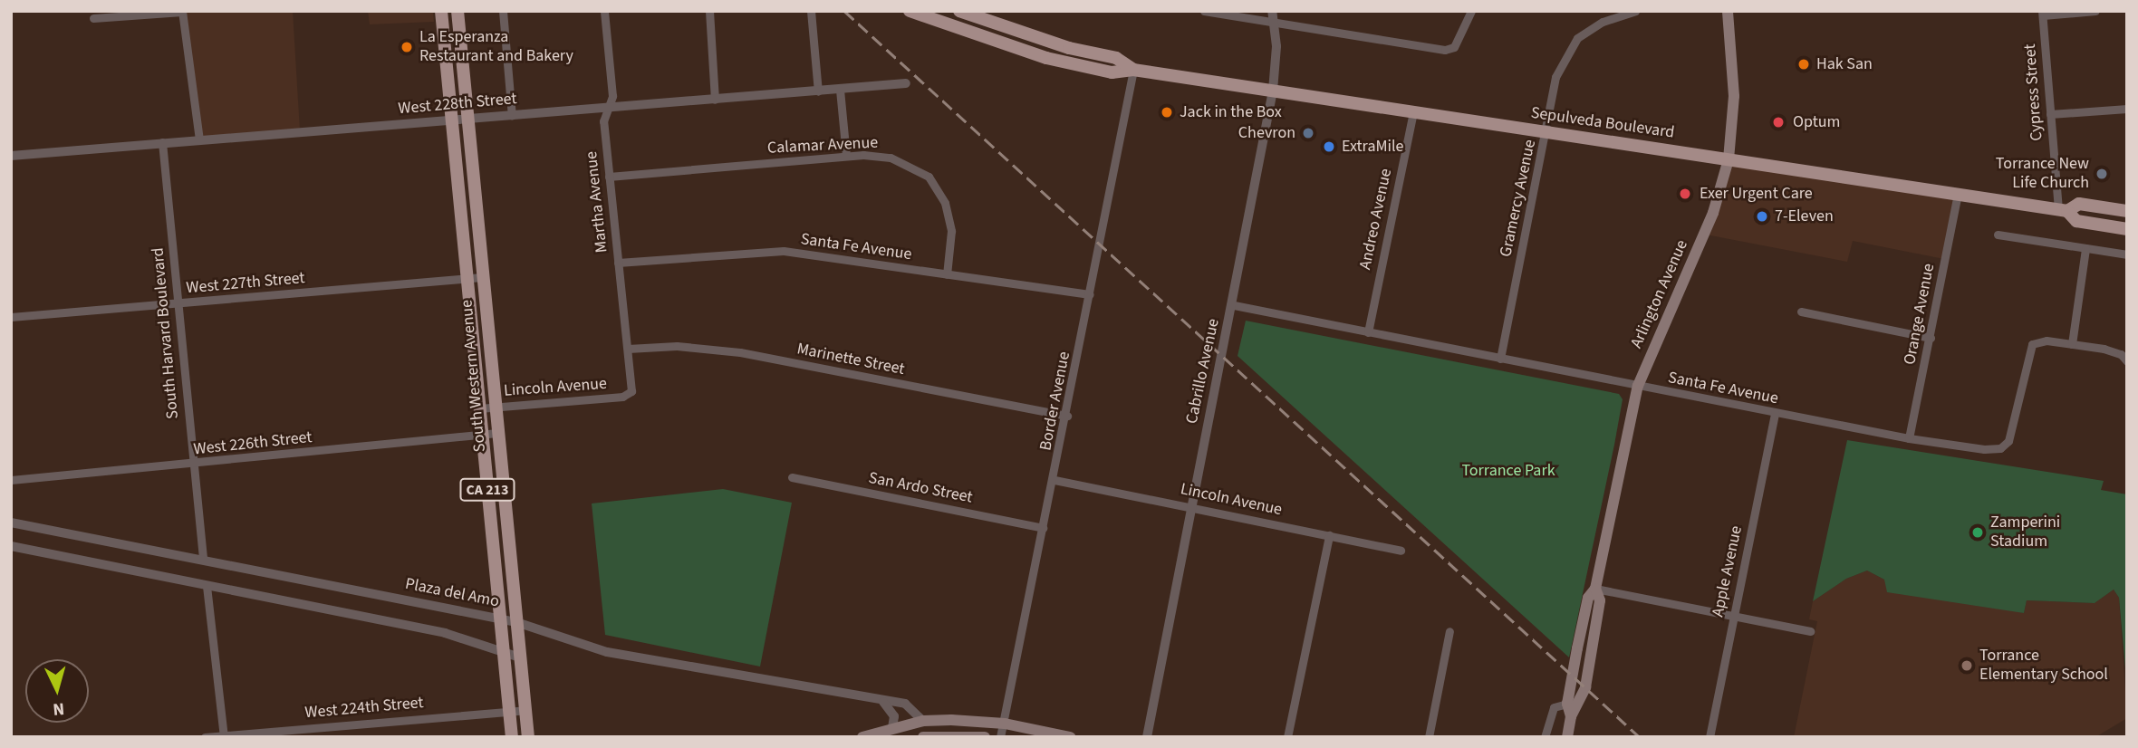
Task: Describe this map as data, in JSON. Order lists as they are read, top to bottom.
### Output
{
  "streets": {
    "main road": [
      "Sepulveda Boulevard",
      "Arlington Avenue",
      "South Western Avenue",
      "CA 213"
    ],
    "street": [
      "Cypress Street",
      "West 228th Street",
      "Calamar Avenue",
      "Gramercy Avenue",
      "Martha Avenue",
      "Andreo Avenue",
      "Santa Fe Avenue",
      "West 227th Street",
      "Orange Avenue",
      "South Harvard Boulevard",
      "Marinette Street",
      "Cabrillo Avenue",
      "Lincoln Avenue",
      "Border Avenue",
      "West 226th Street",
      "San Ardo Street",
      "Apple Avenue",
      "Plaza del Amo",
      "West 224th Street"
    ]
  },
  "crossings": [
    ["Cypress Street", "Sepulveda Boulevard"],
    ["West 228th Street", "Martha Avenue"],
    ["West 228th Street", "South Harvard Boulevard"],
    ["West 228th Street", "South Western Avenue"],
    ["Sepulveda Boulevard", "Gramercy Avenue"],
    ["Sepulveda Boulevard", "Andreo Avenue"],
    ["Sepulveda Boulevard", "Arlington Avenue"],
    ["Sepulveda Boulevard", "Orange Avenue"],
    ["Sepulveda Boulevard", "Cabrillo Avenue"],
    ["Sepulveda Boulevard", "Border Avenue"],
    ["Calamar Avenue", "Martha Avenue"],
    ["Calamar Avenue", "Santa Fe Avenue"],
    ["Gramercy Avenue", "Santa Fe Avenue"],
    ["Martha Avenue", "Santa Fe Avenue"],
    ["Martha Avenue", "Marinette Street"],
    ["Martha Avenue", "Lincoln Avenue"],
    ["Andreo Avenue", "Santa Fe Avenue"],
    ["Santa Fe Avenue", "Arlington Avenue"],
    ["Santa Fe Avenue", "Orange Avenue"],
    ["Santa Fe Avenue", "Cabrillo Avenue"],
    ["Santa Fe Avenue", "Border Avenue"],
    ["Santa Fe Avenue", "Apple Avenue"],
    ["West 227th Street", "South Harvard Boulevard"],
    ["West 227th Street", "South Western Avenue"],
    ["South Harvard Boulevard", "West 226th Street"],
    ["South Harvard Boulevard", "Plaza del Amo"],
    ["Marinette Street", "Border Avenue"],
    ["Cabrillo Avenue", "Lincoln Avenue"],
    ["South Western Avenue", "Lincoln Avenue"],
    ["South Western Avenue", "West 226th Street"],
    ["South Western Avenue", "Plaza del Amo"],
    ["South Western Avenue", "West 224th Street"],
    ["Lincoln Avenue", "Border Avenue"],
    ["Border Avenue", "San Ardo Street"]
  ],
  "parks": ["Torrance Park"],
  "places": [
    "La Esperanza Restaurant and Bakery",
    "Hak San",
    "Jack in the Box",
    "Optum",
    "Chevron",
    "ExtraMile",
    "Torrance New Life Church",
    "Exer Urgent Care",
    "7-Eleven",
    "Zamperini Stadium",
    "Torrance Elementary School"
  ],
  "north": "bottom"
}
